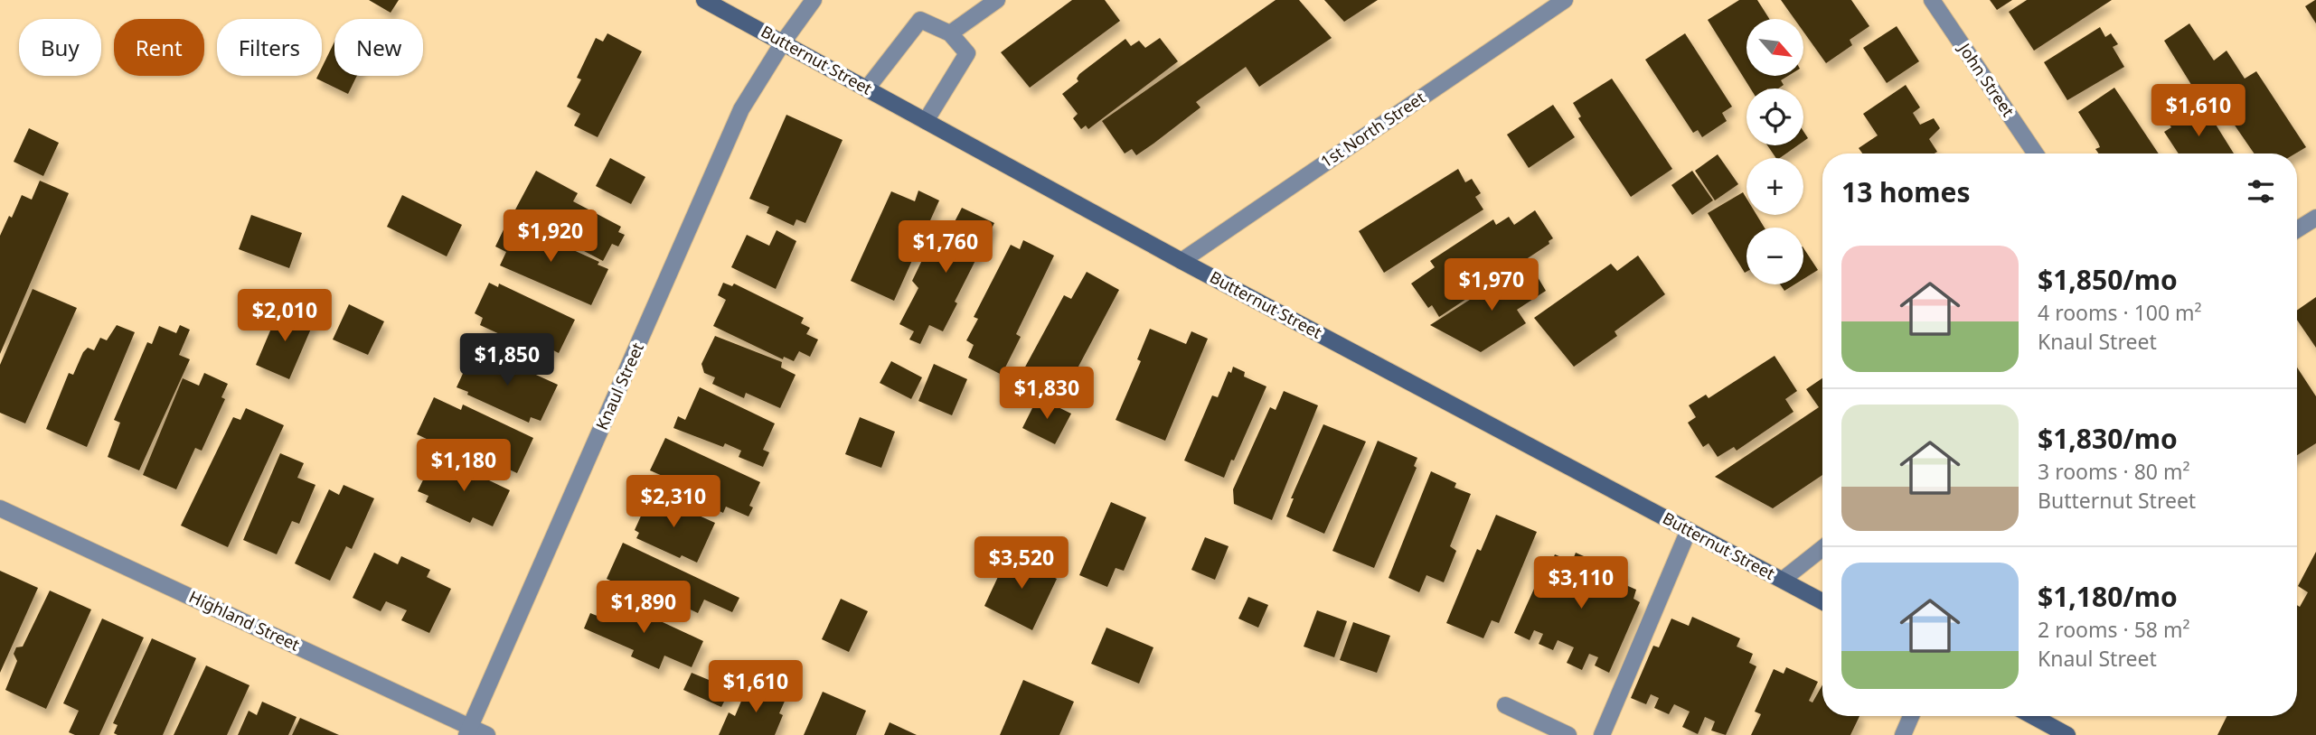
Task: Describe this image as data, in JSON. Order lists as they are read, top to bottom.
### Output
{
  "streets": {
    "street": [
      "Butternut Street",
      "John Street",
      "1st North Street",
      "Knaul Street",
      "Highland Street"
    ]
  },
  "crossings": [
    ["Butternut Street", "1st North Street"],
    ["Butternut Street", "Knaul Street"],
    ["Knaul Street", "Highland Street"]
  ],
  "north": "bottom right",
  "page": {
    "map_buttons": ["+", "−"],
    "chip": [
      "Buy",
      "Rent",
      "Filters",
      "New"
    ],
    "price": [
      "$1,610",
      "$1,920",
      "$1,760",
      "$1,970",
      "$2,010",
      "$1,850",
      "$1,830",
      "$1,180",
      "$2,310",
      "$3,520",
      "$3,110",
      "$1,890",
      "$1,610"
    ],
    "heading": "13 homes",
    "list": [
      {
        "name": "$1,850/mo",
        "note": "4 rooms · 100 m² · Knaul Street"
      },
      {
        "name": "$1,830/mo",
        "note": "3 rooms · 80 m² · Butternut Street"
      },
      {
        "name": "$1,180/mo",
        "note": "2 rooms · 58 m² · Knaul Street"
      }
    ]
  }
}
